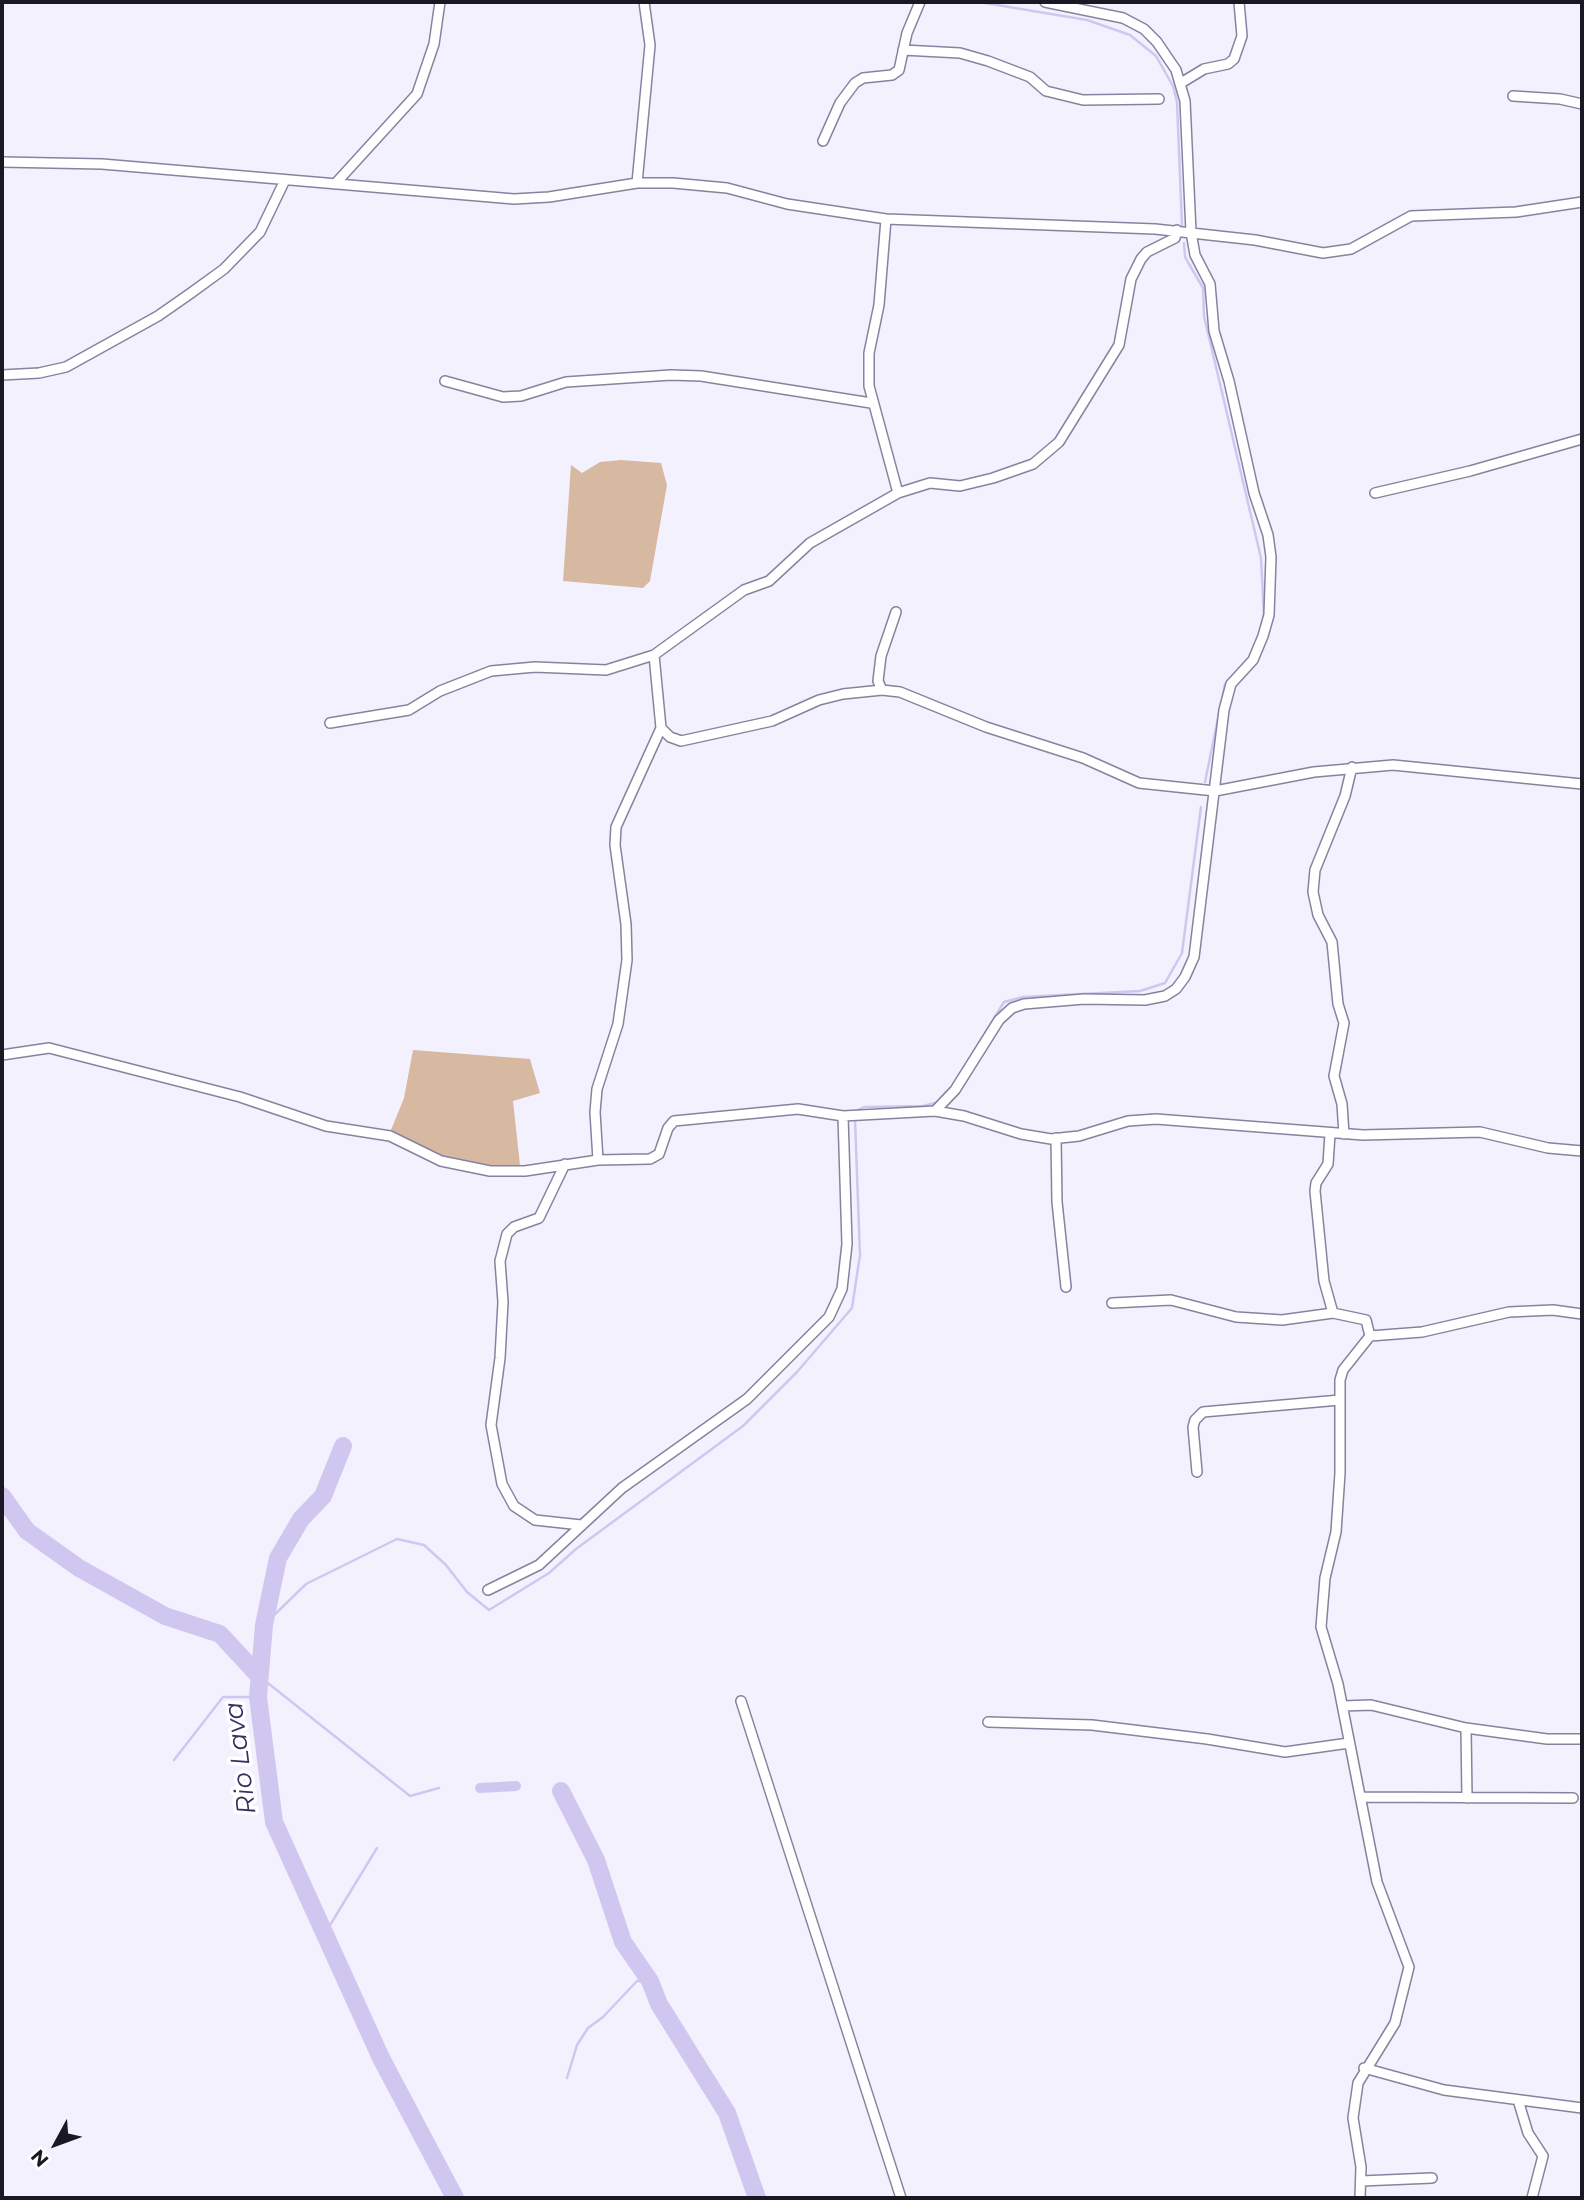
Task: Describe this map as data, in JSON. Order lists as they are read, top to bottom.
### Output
{
  "water": ["Rio Lava"],
  "north": "bottom left"
}
